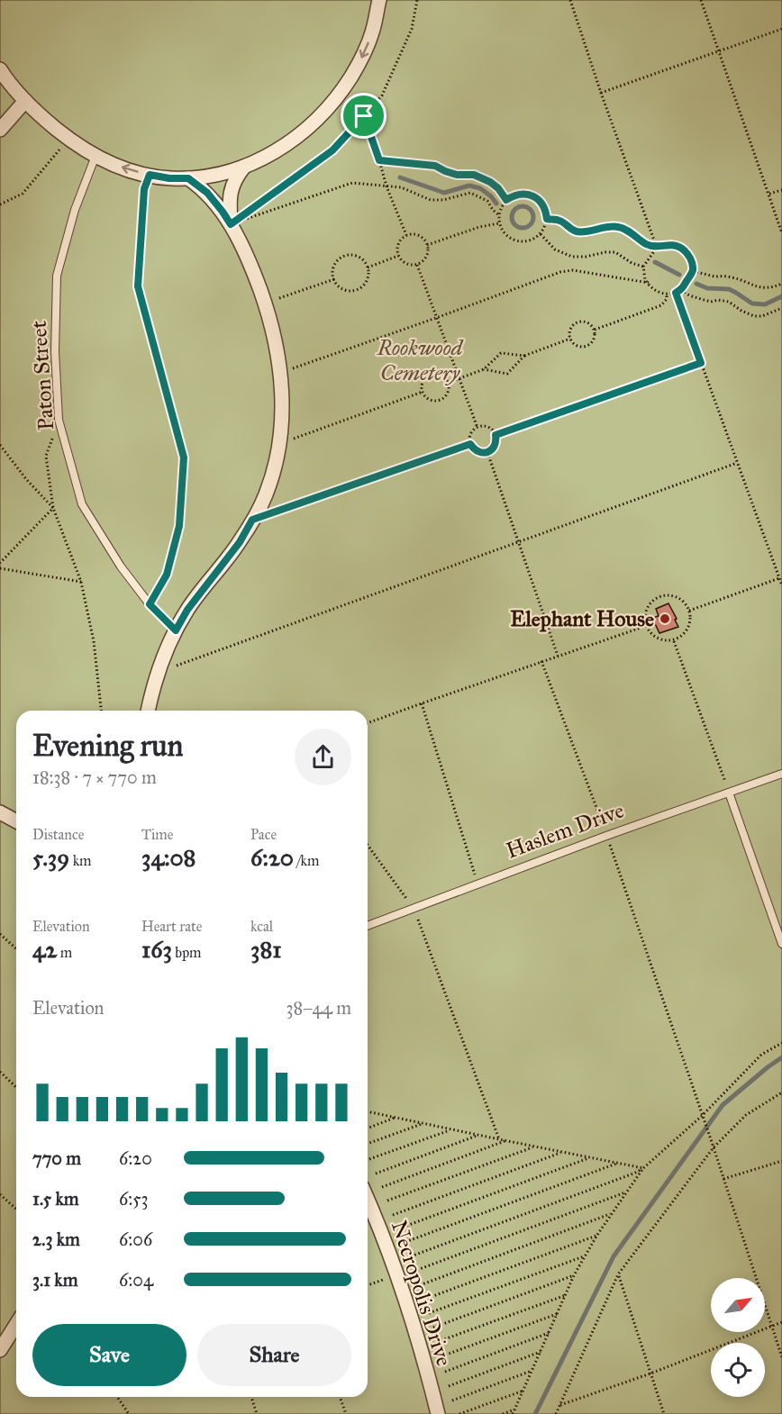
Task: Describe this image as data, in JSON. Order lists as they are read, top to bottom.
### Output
{
  "streets": {
    "street": ["Necropolis Drive"],
    "lane": ["Paton Street", "Haslem Drive"]
  },
  "parks": ["Rookwood Cemetery"],
  "places": ["Elephant House"],
  "north": "top right",
  "page": {
    "heading": ["Evening run", "18:38 · 7 × 770 m"],
    "stats": [
      ["Distance", "5.39 km"],
      ["Time", "34:08"],
      ["Pace", "6:20 /km"],
      ["Elevation", "42 m"],
      ["Heart rate", "163 bpm"],
      ["kcal", "381"]
    ],
    "chart": ["Elevation", "38–44 m"],
    "list": [
      {
        "name": "770 m",
        "note": "6:20"
      },
      {
        "name": "1.5 km",
        "note": "6:53"
      },
      {
        "name": "2.3 km",
        "note": "6:06"
      },
      {
        "name": "3.1 km",
        "note": "6:04"
      }
    ],
    "buttons": ["Save", "Share"]
  }
}
